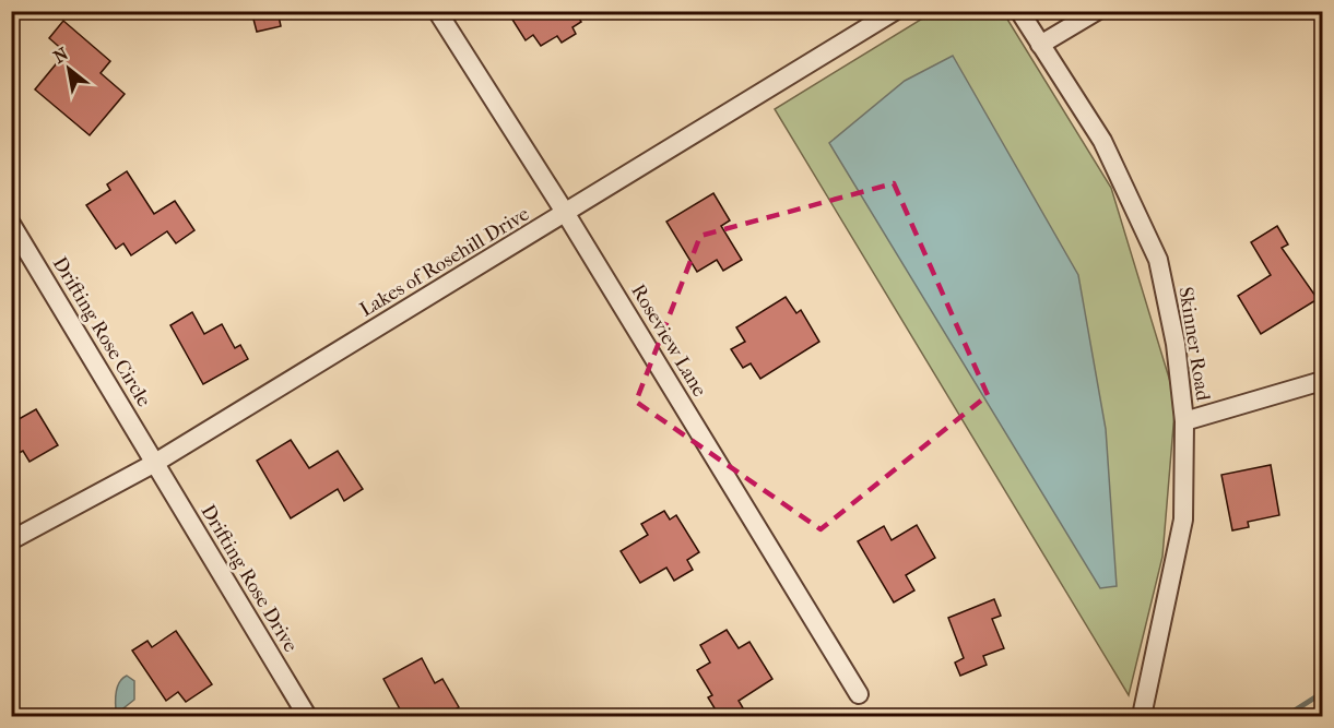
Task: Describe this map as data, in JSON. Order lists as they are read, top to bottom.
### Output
{
  "streets": {
    "street": [
      "Lakes of Rosehill Drive",
      "Drifting Rose Circle",
      "Roseview Lane",
      "Skinner Road",
      "Drifting Rose Drive"
    ]
  },
  "crossings": [
    ["Lakes of Rosehill Drive", "Drifting Rose Circle"],
    ["Lakes of Rosehill Drive", "Roseview Lane"],
    ["Lakes of Rosehill Drive", "Drifting Rose Drive"],
    ["Drifting Rose Circle", "Drifting Rose Drive"]
  ],
  "north": "top left"
}
